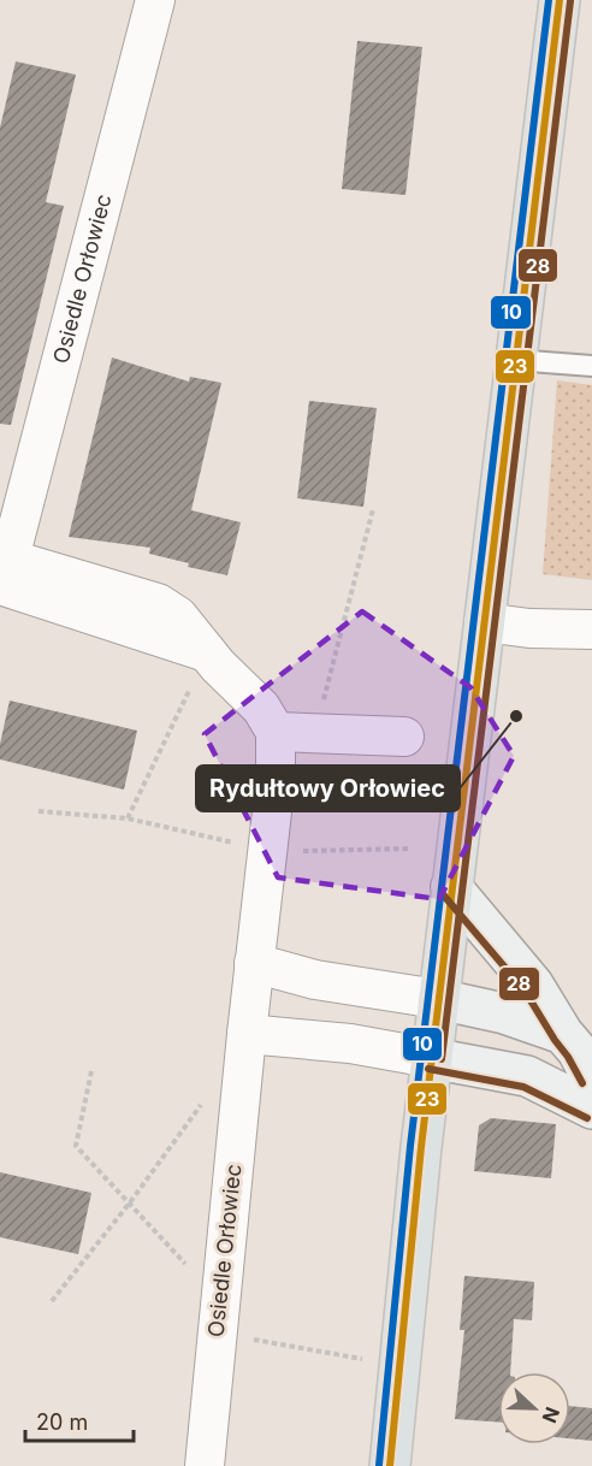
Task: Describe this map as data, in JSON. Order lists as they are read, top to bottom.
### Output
{
  "streets": {
    "street": ["Osiedle Orłowiec"]
  },
  "places": ["Rydułtowy Orłowiec"],
  "lines": ["transit line 23", "transit line 10", "transit line 28"],
  "scale_bar": "20 m",
  "north": "right"
}
